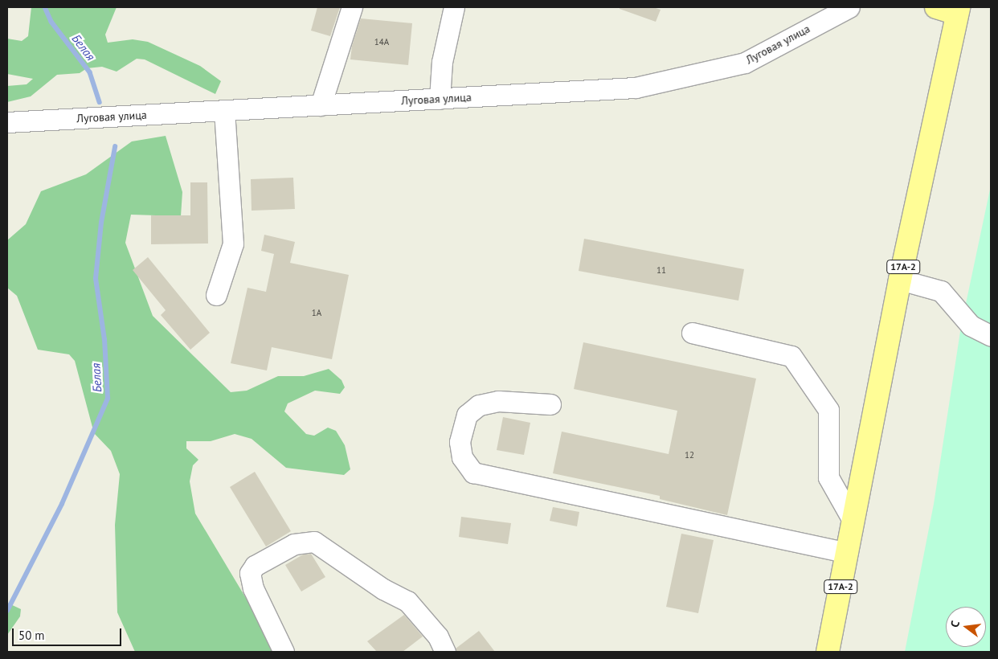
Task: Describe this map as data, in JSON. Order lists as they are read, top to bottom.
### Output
{
  "streets": {
    "main road": ["17А-2"],
    "street": ["Луговая улица"]
  },
  "water": ["Белая"],
  "house_numbers": [
    "14А",
    "11",
    "1А",
    "12"
  ],
  "scale_bar": "50 m",
  "north": "left"
}
